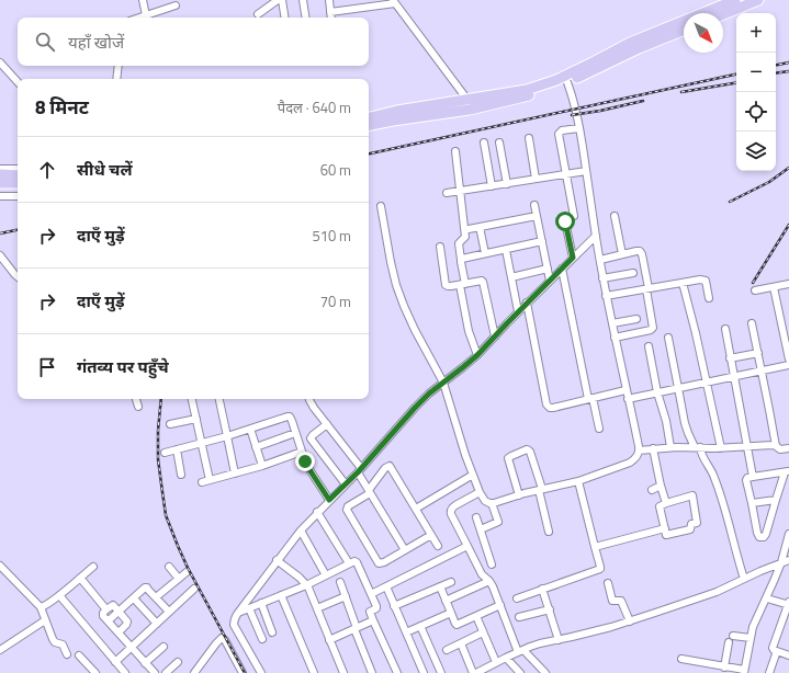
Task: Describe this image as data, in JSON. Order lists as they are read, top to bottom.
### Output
{
  "north": "bottom right",
  "page": {
    "map_buttons": ["+", "−"],
    "search": "यहाँ खोजें",
    "heading": ["8 मिनट", "पैदल · 640 m"],
    "list": [
      ["सीधे चलें", "60 m"],
      ["दाएँ मुड़ें", "510 m"],
      ["दाएँ मुड़ें", "70 m"],
      "गंतव्य पर पहुँचे"
    ]
  }
}
